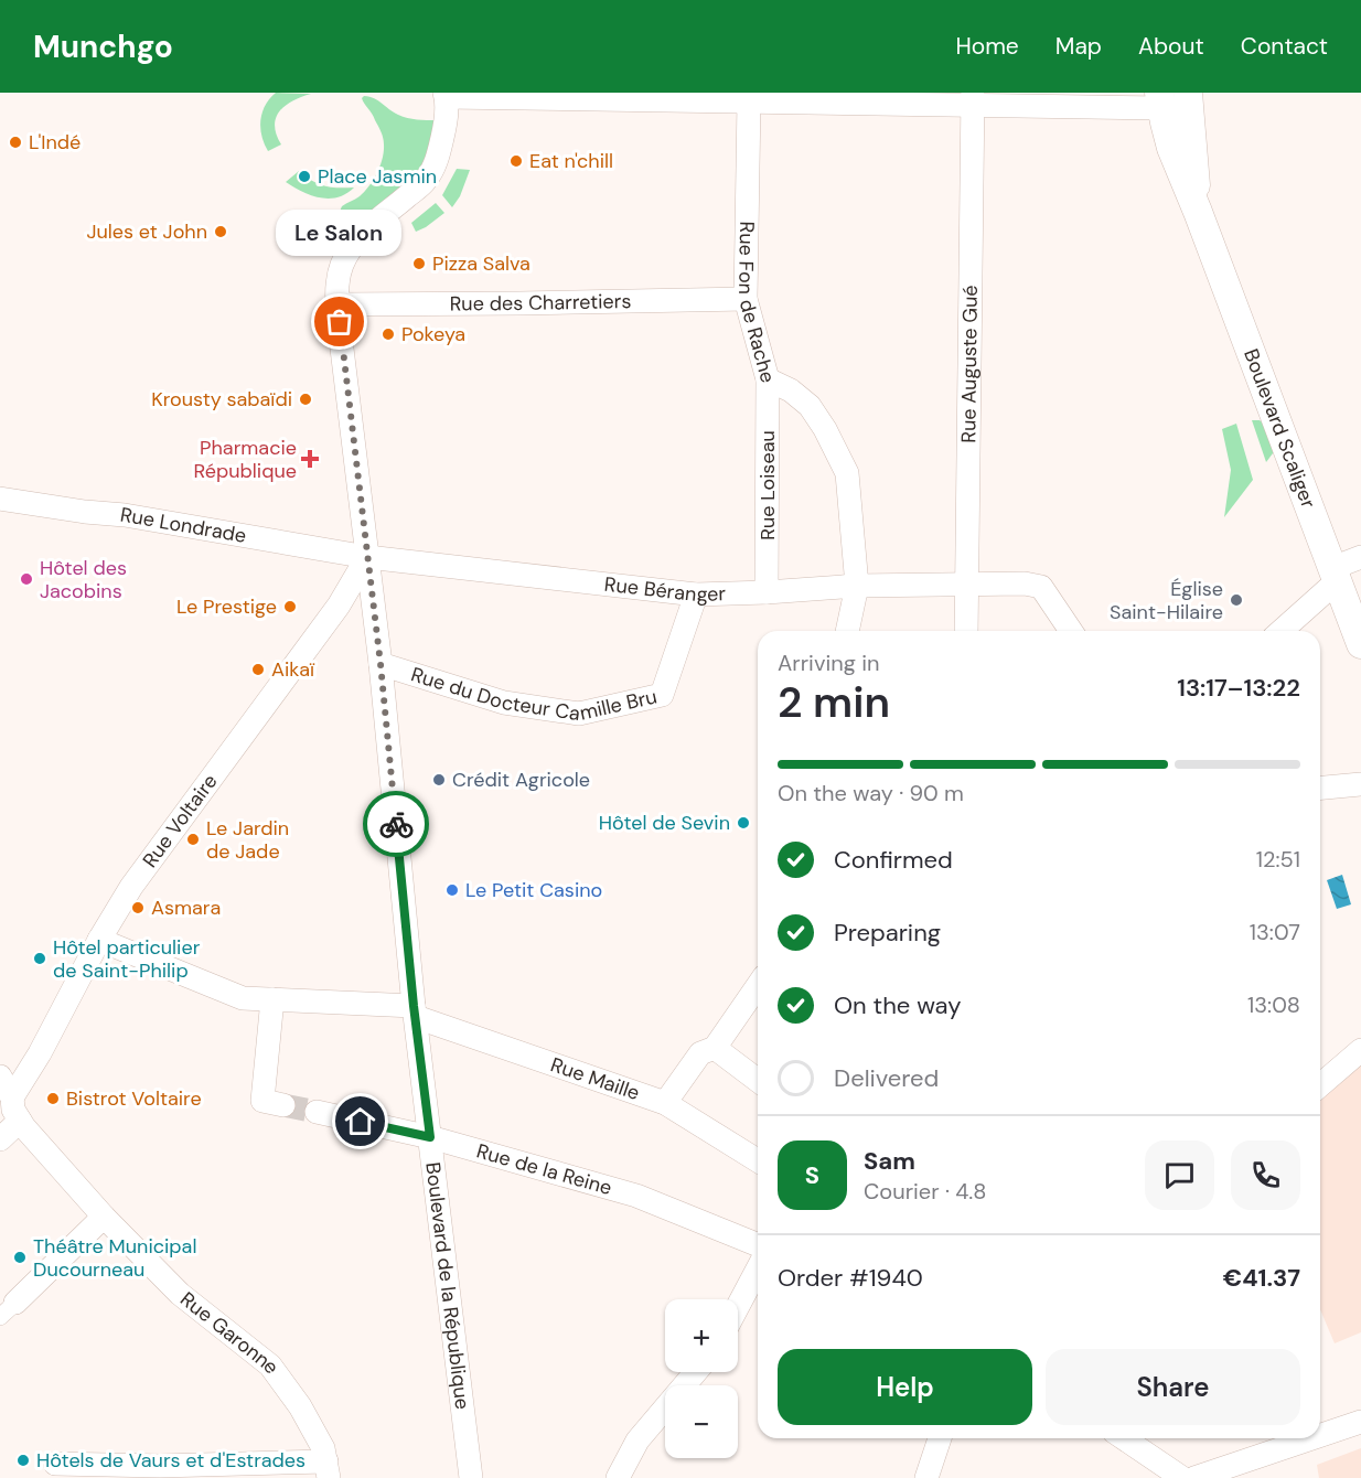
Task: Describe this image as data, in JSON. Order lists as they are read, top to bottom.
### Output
{
  "streets": {
    "street": [
      "Rue Fon de Rache",
      "Rue des Charretiers",
      "Rue Auguste Gué",
      "Boulevard Scaliger",
      "Rue Loiseau",
      "Rue Londrade",
      "Rue Béranger",
      "Rue du Docteur Camille Bru",
      "Rue Voltaire",
      "Rue Maille",
      "Rue de la Reine",
      "Boulevard de la République",
      "Rue Garonne"
    ]
  },
  "crossings": [
    ["Rue Fon de Rache", "Rue des Charretiers"],
    ["Rue Fon de Rache", "Rue Loiseau"],
    ["Rue Fon de Rache", "Rue Béranger"],
    ["Rue des Charretiers", "Boulevard de la République"],
    ["Rue Auguste Gué", "Rue Béranger"],
    ["Rue Loiseau", "Rue Béranger"],
    ["Rue Londrade", "Rue Béranger"],
    ["Rue Londrade", "Rue Voltaire"],
    ["Rue Londrade", "Boulevard de la République"],
    ["Rue Béranger", "Rue du Docteur Camille Bru"],
    ["Rue Béranger", "Rue Voltaire"],
    ["Rue Béranger", "Boulevard de la République"],
    ["Rue du Docteur Camille Bru", "Boulevard de la République"],
    ["Rue Voltaire", "Rue Maille"],
    ["Rue Voltaire", "Boulevard de la République"],
    ["Rue Maille", "Boulevard de la République"],
    ["Rue de la Reine", "Boulevard de la République"]
  ],
  "places": {
    "other": [
      "L'Indé",
      "Eat n'chill",
      "Place Jasmin",
      "Jules et John",
      "Pizza Salva",
      "Le Salon",
      "Pokeya",
      "Krousty sabaïdi",
      "Hôtel des Jacobins",
      "Église Saint-Hilaire",
      "Le Prestige",
      "Aikaï",
      "Crédit Agricole",
      "Hôtel de Sevin",
      "Le Jardin de Jade",
      "Le Petit Casino",
      "Asmara",
      "Hôtel particulier de Saint-Philip",
      "Bistrot Voltaire",
      "Théâtre Municipal Ducourneau",
      "Hôtels de Vaurs et d'Estrades"
    ],
    "health": ["Pharmacie République"]
  },
  "page": {
    "header": "Munchgo",
    "nav": [
      "Home",
      "Map",
      "About",
      "Contact"
    ],
    "bubble": "Le Salon",
    "heading": ["2 min", "Arriving in", "13:17–13:22"],
    "panel": [
      "Sam",
      "Courier · 4.8",
      "Order #1940",
      "€41.37"
    ],
    "bar": "On the way · 90 m",
    "list": [
      ["Confirmed", "12:51"],
      ["Preparing", "13:07"],
      ["On the way", "13:08"],
      "Delivered"
    ],
    "round": "S",
    "map_buttons": ["+", "−"],
    "buttons": ["Help", "Share"]
  }
}
